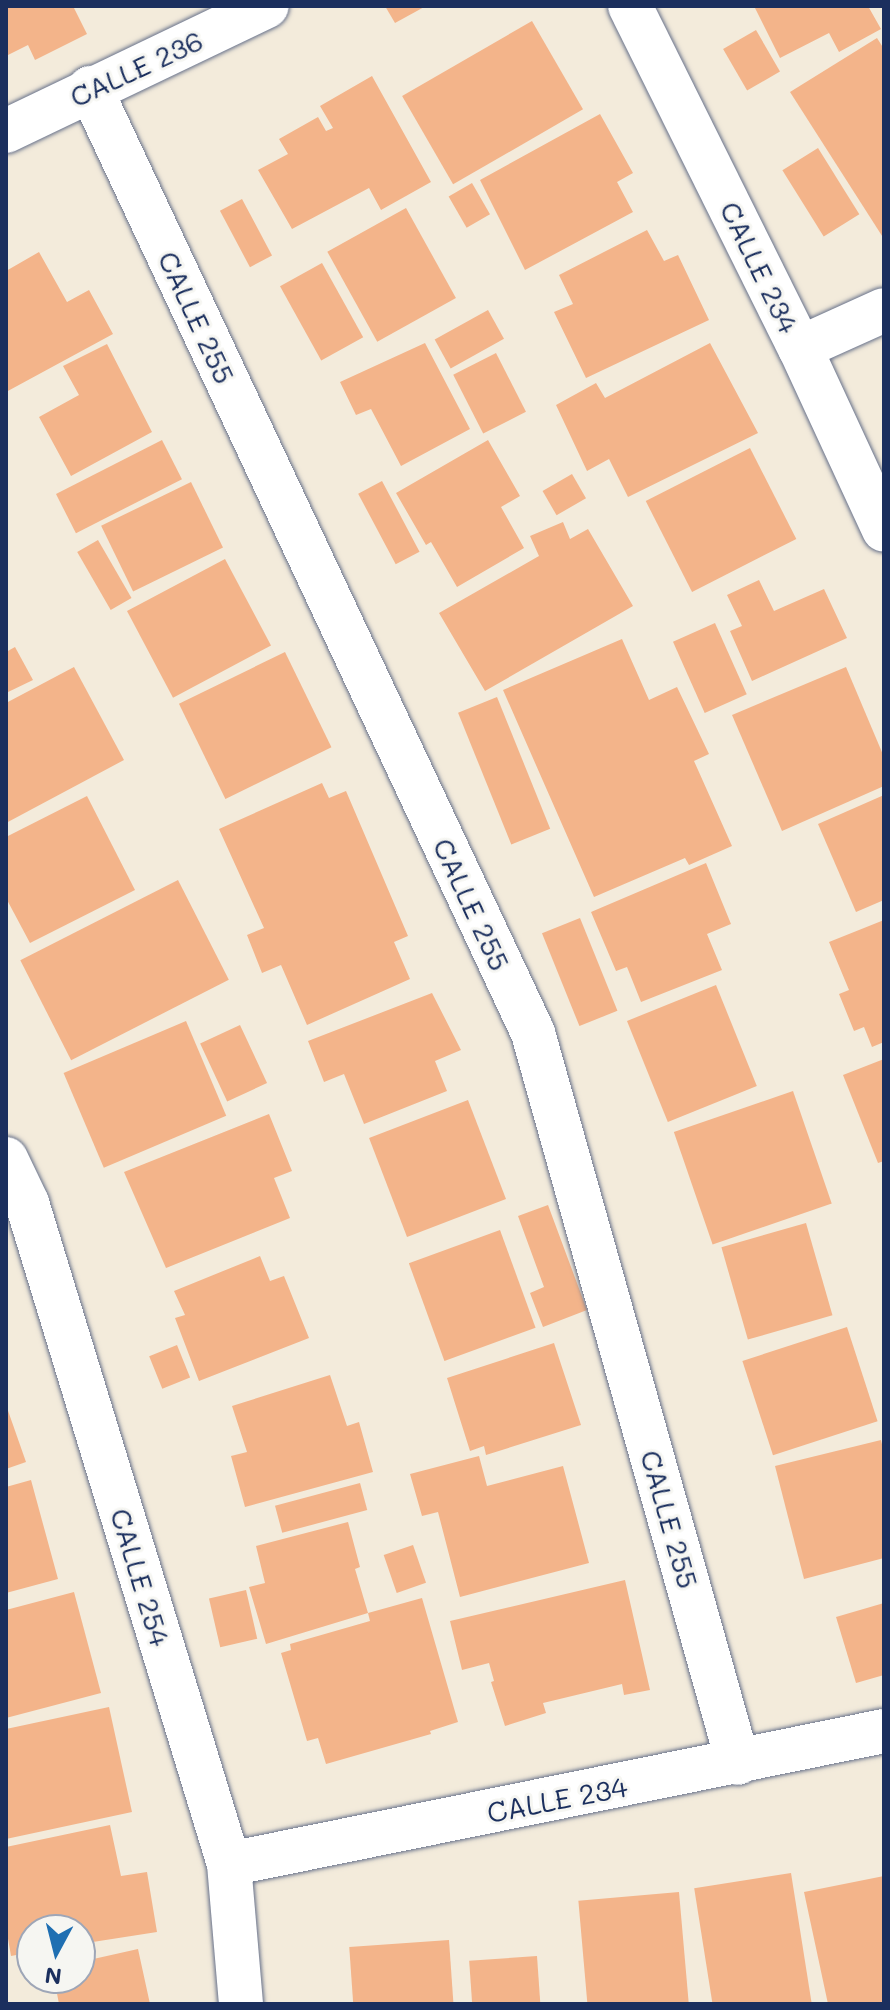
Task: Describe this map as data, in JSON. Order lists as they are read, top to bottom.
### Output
{
  "streets": {
    "street": [
      "CALLE 236",
      "CALLE 234",
      "CALLE 255",
      "CALLE 254"
    ]
  },
  "crossings": [
    ["CALLE 236", "CALLE 255"],
    ["CALLE 234", "CALLE 255"],
    ["CALLE 234", "CALLE 254"]
  ],
  "north": "bottom"
}
